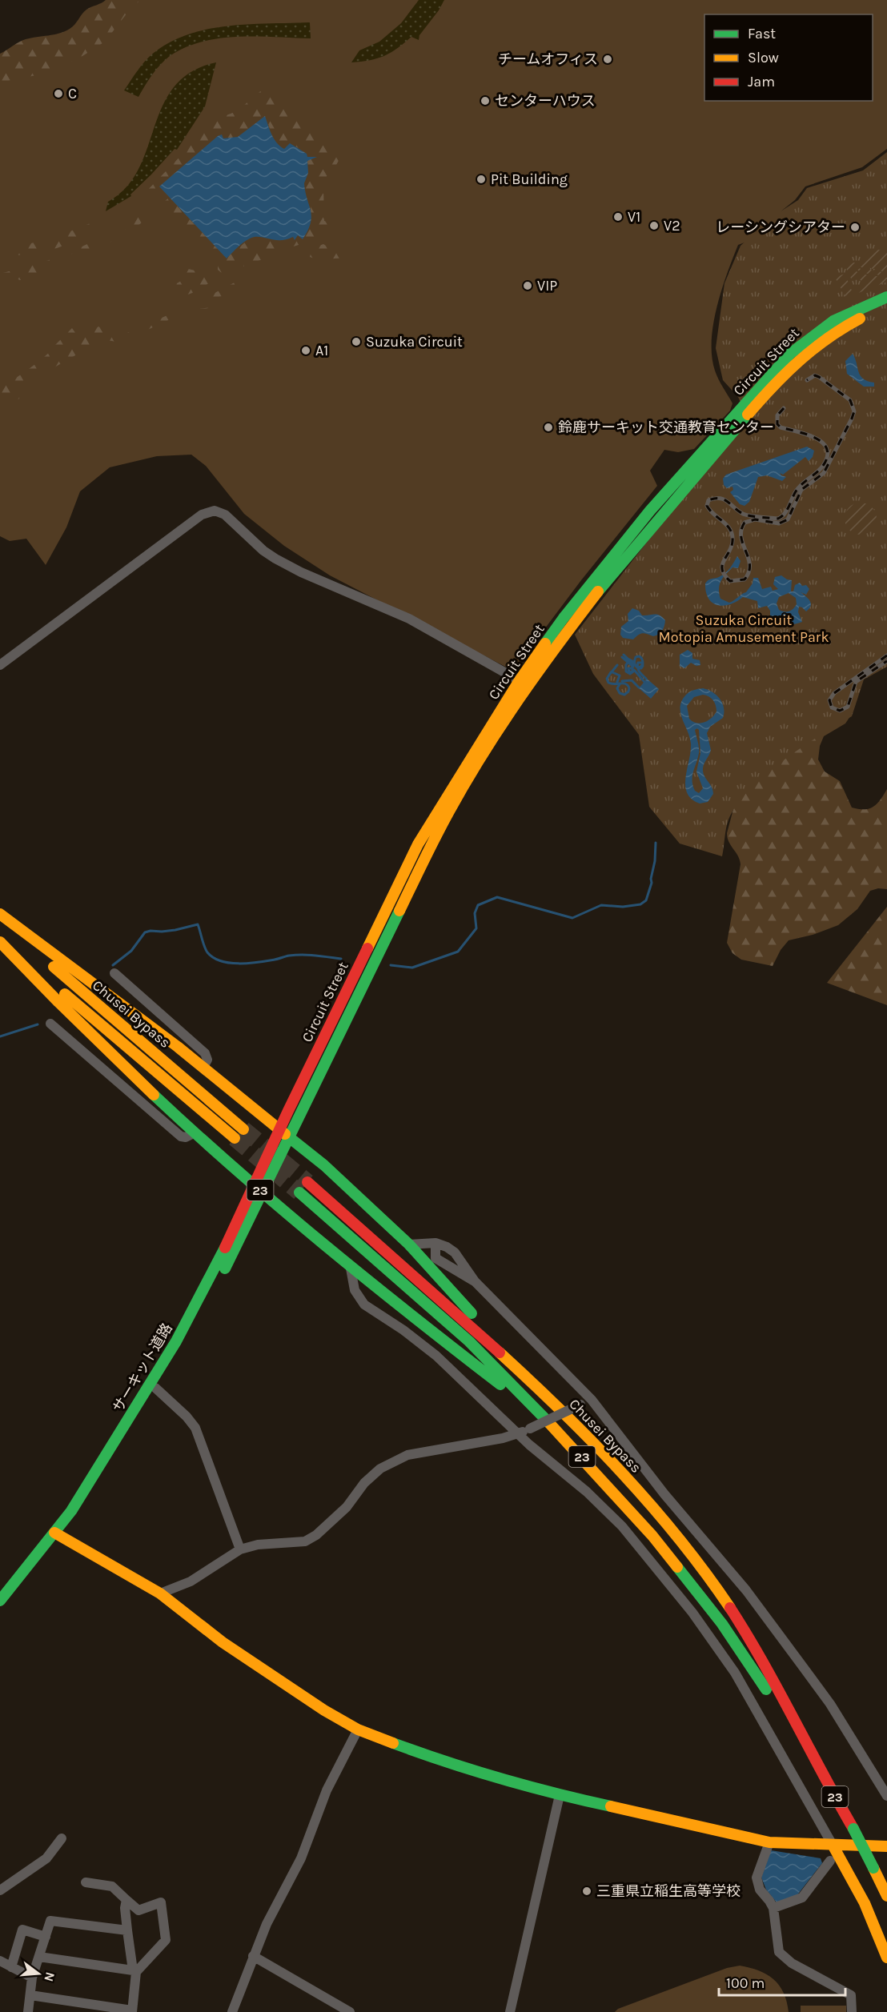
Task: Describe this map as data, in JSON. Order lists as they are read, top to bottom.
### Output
{
  "streets": {
    "main road": [
      "Circuit Street",
      "Chusei Bypass",
      "23",
      "サーキット道路"
    ]
  },
  "crossings": [
    ["Circuit Street", "23"],
    ["Circuit Street", "サーキット道路"],
    ["Chusei Bypass", "23"],
    ["23", "サーキット道路"]
  ],
  "parks": ["Suzuka Circuit Motopia Amusement Park"],
  "places": [
    "チームオフィス",
    "C",
    "センターハウス",
    "Pit Building",
    "V1",
    "V2",
    "レーシングシアター",
    "VIP",
    "Suzuka Circuit",
    "A1",
    "鈴鹿サーキット交通教育センター",
    "三重県立稲生高等学校"
  ],
  "legend": ["Fast", "Slow", "Jam"],
  "scale_bar": "100 m",
  "north": "right"
}
